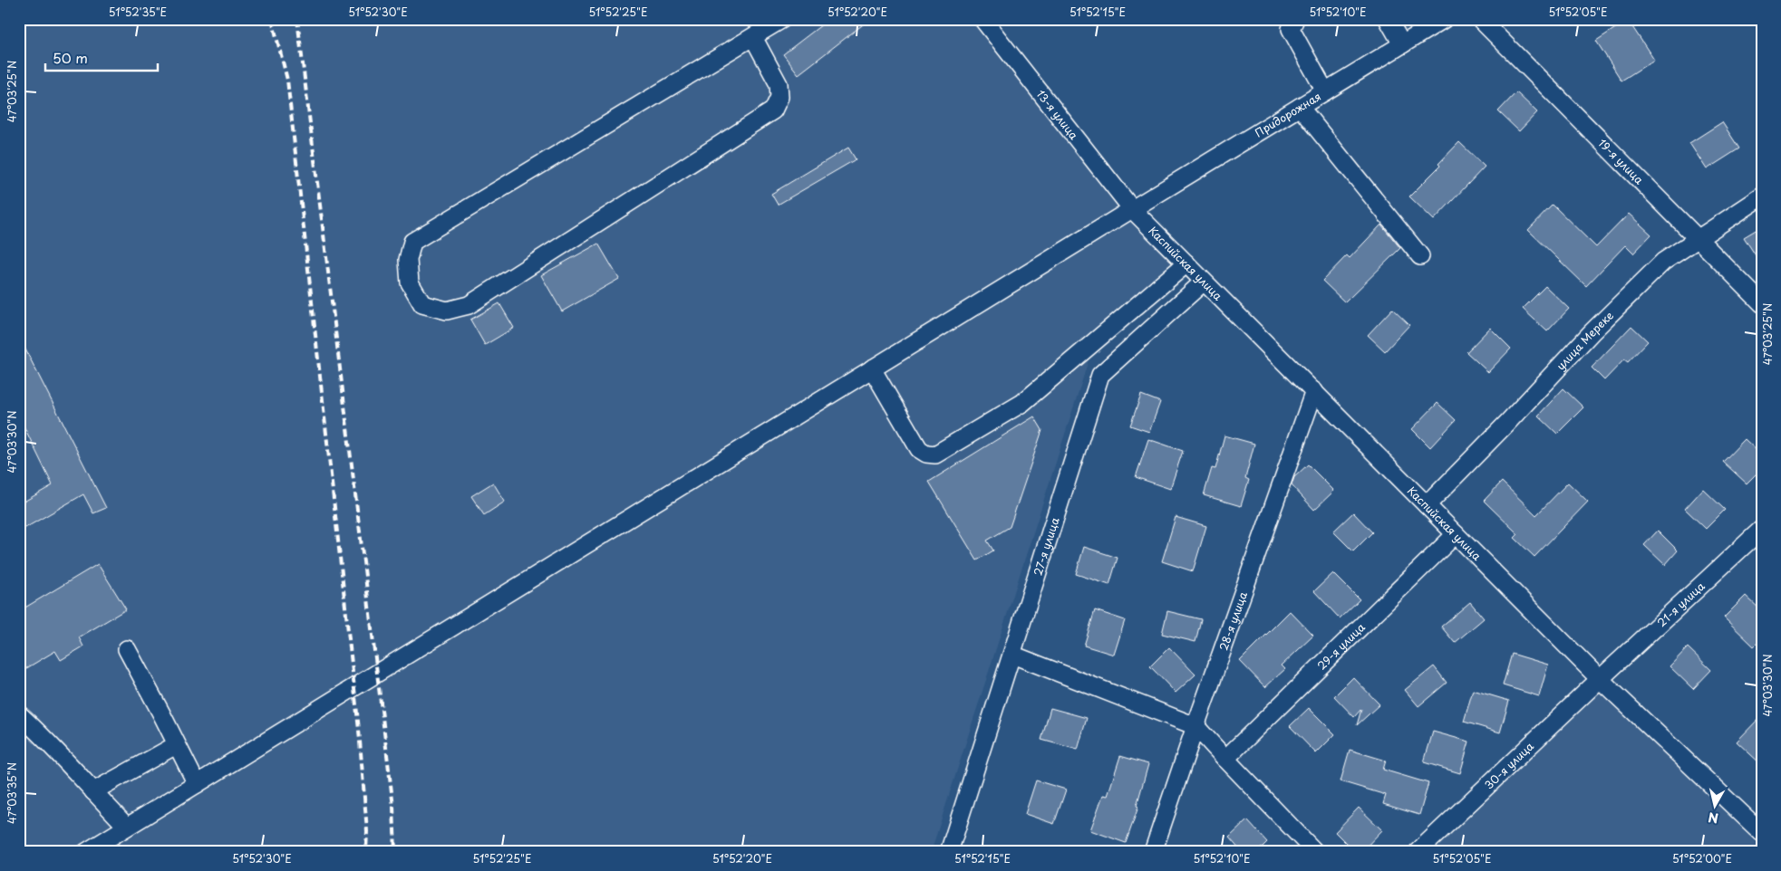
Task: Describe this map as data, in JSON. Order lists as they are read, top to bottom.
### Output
{
  "streets": {
    "street": [
      "13-я улица",
      "Придорожная",
      "19-я улица",
      "Каспийская улица",
      "улица Мереке",
      "27-я улица",
      "21-я улица",
      "28-я улица",
      "29-я улица",
      "30-я улица"
    ]
  },
  "crossings": [
    ["13-я улица", "Придорожная"],
    ["13-я улица", "Каспийская улица"],
    ["Придорожная", "Каспийская улица"],
    ["19-я улица", "улица Мереке"],
    ["Каспийская улица", "улица Мереке"],
    ["Каспийская улица", "27-я улица"],
    ["Каспийская улица", "21-я улица"],
    ["Каспийская улица", "28-я улица"],
    ["Каспийская улица", "29-я улица"],
    ["Каспийская улица", "30-я улица"],
    ["21-я улица", "30-я улица"]
  ],
  "scale_bar": "50 m",
  "north": "bottom",
  "coordinates": [
    "51°52'35\"E",
    "51°52'30\"E",
    "51°52'25\"E",
    "51°52'20\"E",
    "51°52'15\"E",
    "51°52'10\"E",
    "51°52'05\"E",
    "47°03'25\"N",
    "47°03'30\"N",
    "47°03'35\"N",
    "51°52'00\"E"
  ]
}
